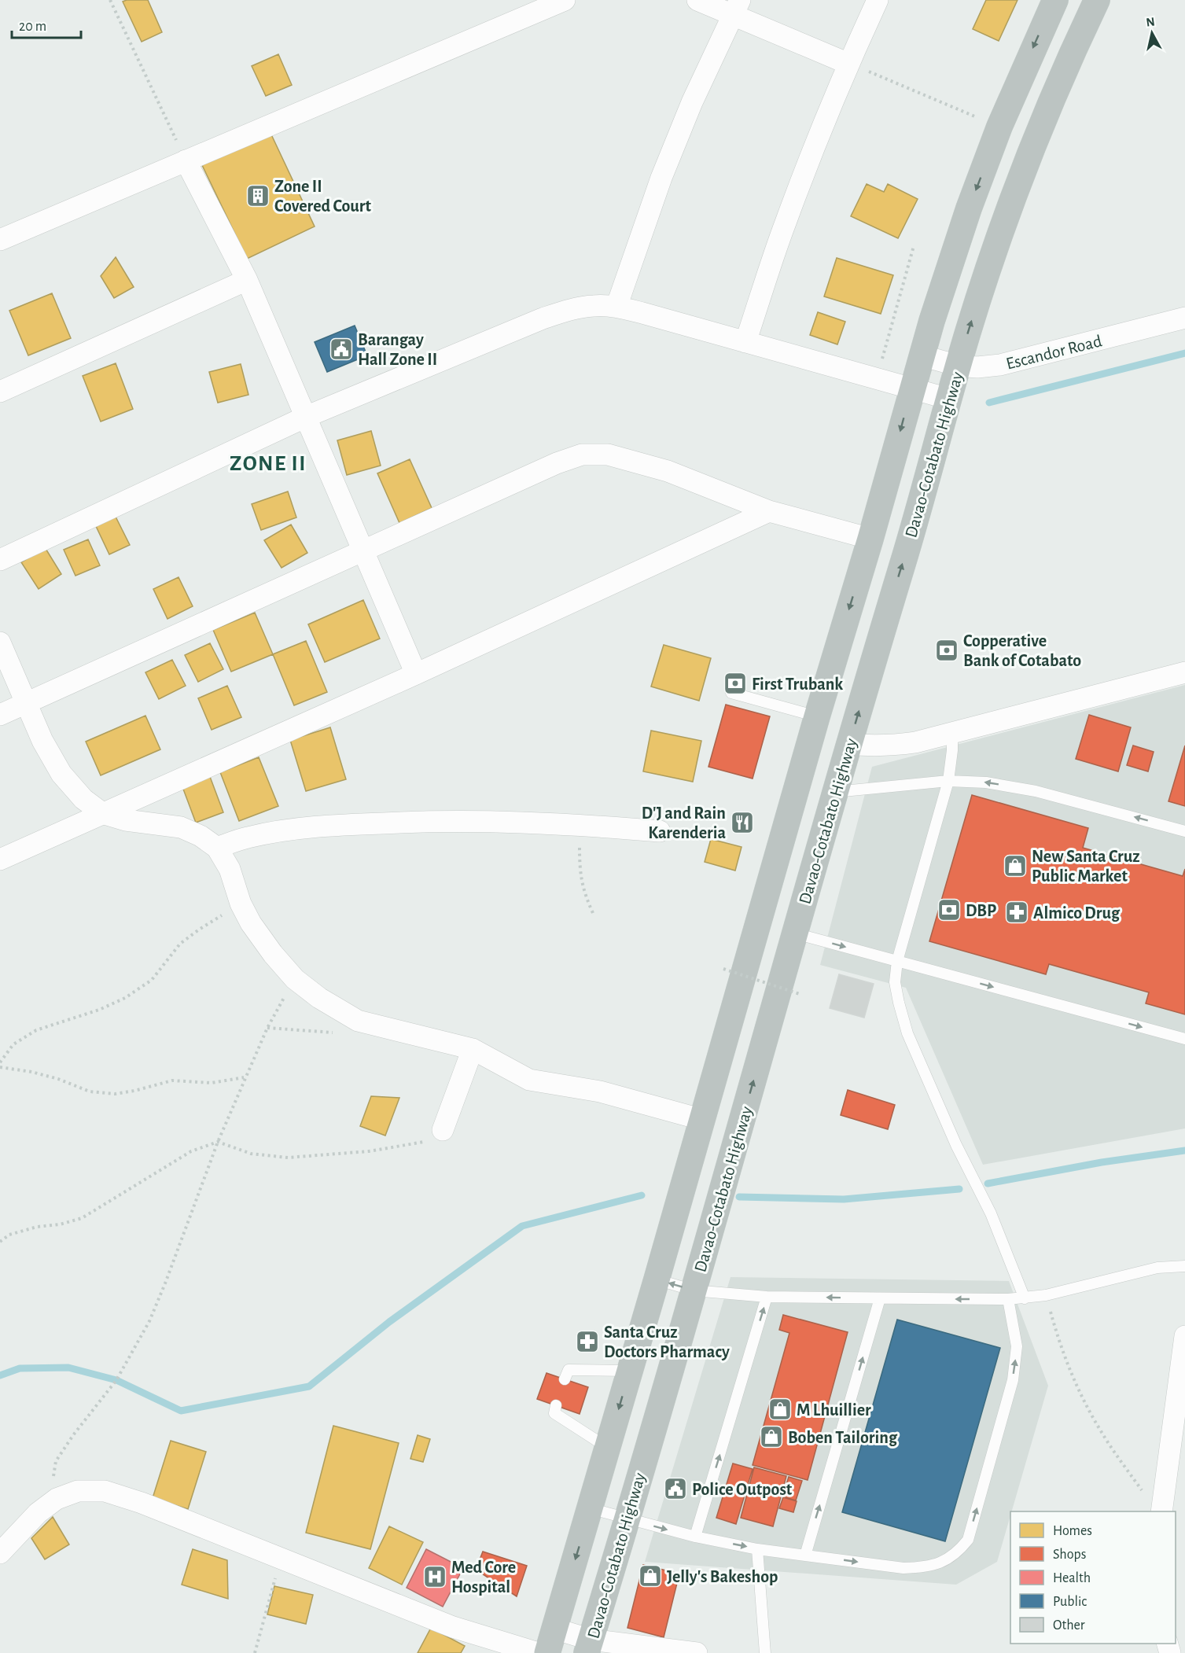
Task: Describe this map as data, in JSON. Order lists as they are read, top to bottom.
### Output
{
  "streets": {
    "highway": ["Davao-Cotabato Highway"],
    "street": ["Escandor Road"]
  },
  "crossings": [
    ["Escandor Road", "Davao-Cotabato Highway"]
  ],
  "districts": ["ZONE II"],
  "places": {
    "building": ["Zone II Covered Court"],
    "public building": ["Barangay Hall Zone II", "Police Outpost"],
    "bank": ["Copperative Bank of Cotabato", "First Trubank", "DBP"],
    "restaurant": ["D'J and Rain Karenderia"],
    "shop": [
      "New Santa Cruz Public Market",
      "M Lhuillier",
      "Boben Tailoring",
      "Jelly's Bakeshop"
    ],
    "pharmacy": ["Almico Drug", "Santa Cruz Doctors Pharmacy"],
    "hospital": ["Med Core Hospital"]
  },
  "legend": [
    "Homes",
    "Shops",
    "Health",
    "Public",
    "Other"
  ],
  "scale_bar": "20 m",
  "north": "top"
}
